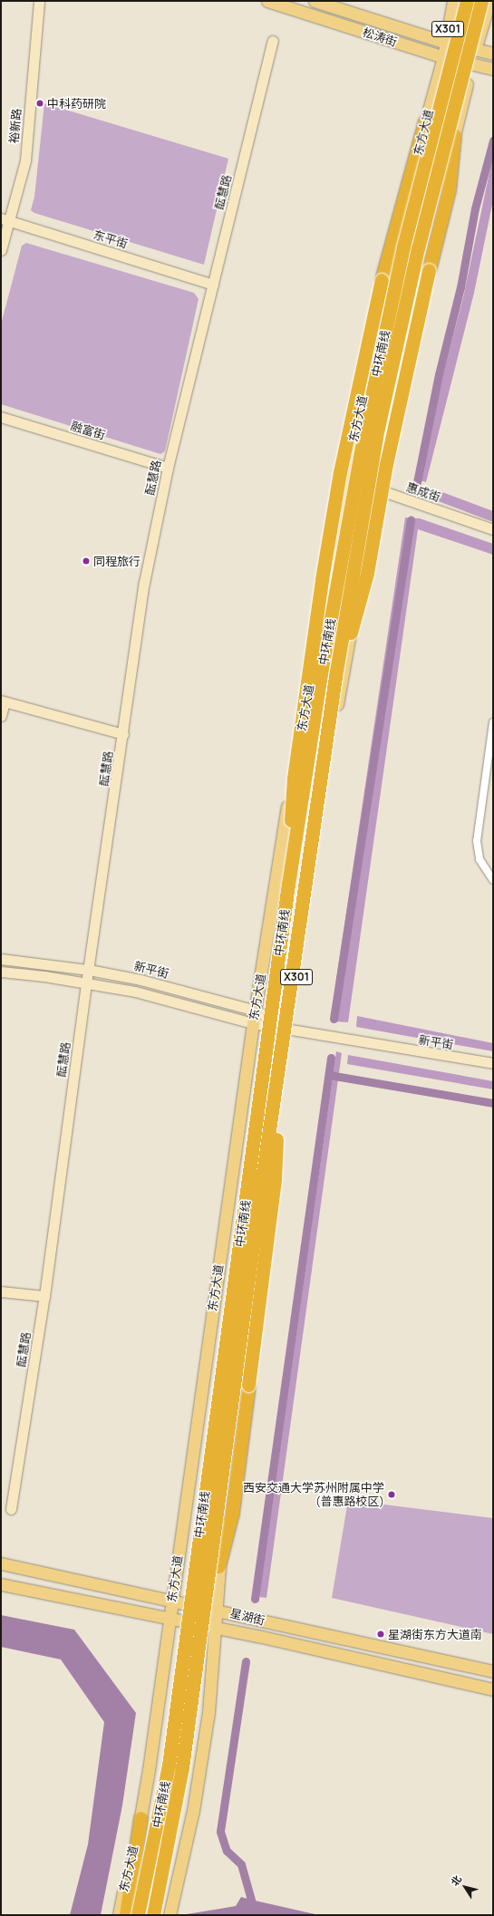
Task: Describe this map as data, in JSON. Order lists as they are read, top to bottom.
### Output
{
  "streets": {
    "highway": ["中环南线"],
    "main road": [
      "X301",
      "松涛街",
      "东方大道",
      "星湖街"
    ],
    "street": [
      "裕新路",
      "酝慧路",
      "东平街",
      "融富街",
      "惠成街",
      "新平街"
    ]
  },
  "crossings": [
    ["X301", "松涛街"],
    ["X301", "惠成街"],
    ["X301", "新平街"],
    ["X301", "星湖街"],
    ["松涛街", "东方大道"],
    ["裕新路", "东平街"],
    ["东方大道", "惠成街"],
    ["东方大道", "新平街"],
    ["东方大道", "星湖街"],
    ["酝慧路", "东平街"],
    ["酝慧路", "融富街"],
    ["酝慧路", "新平街"]
  ],
  "places": [
    "中科药研院",
    "同程旅行",
    "西安交通大学苏州附属中学 (普惠路校区)",
    "星湖街东方大道南"
  ],
  "north": "top left"
}
